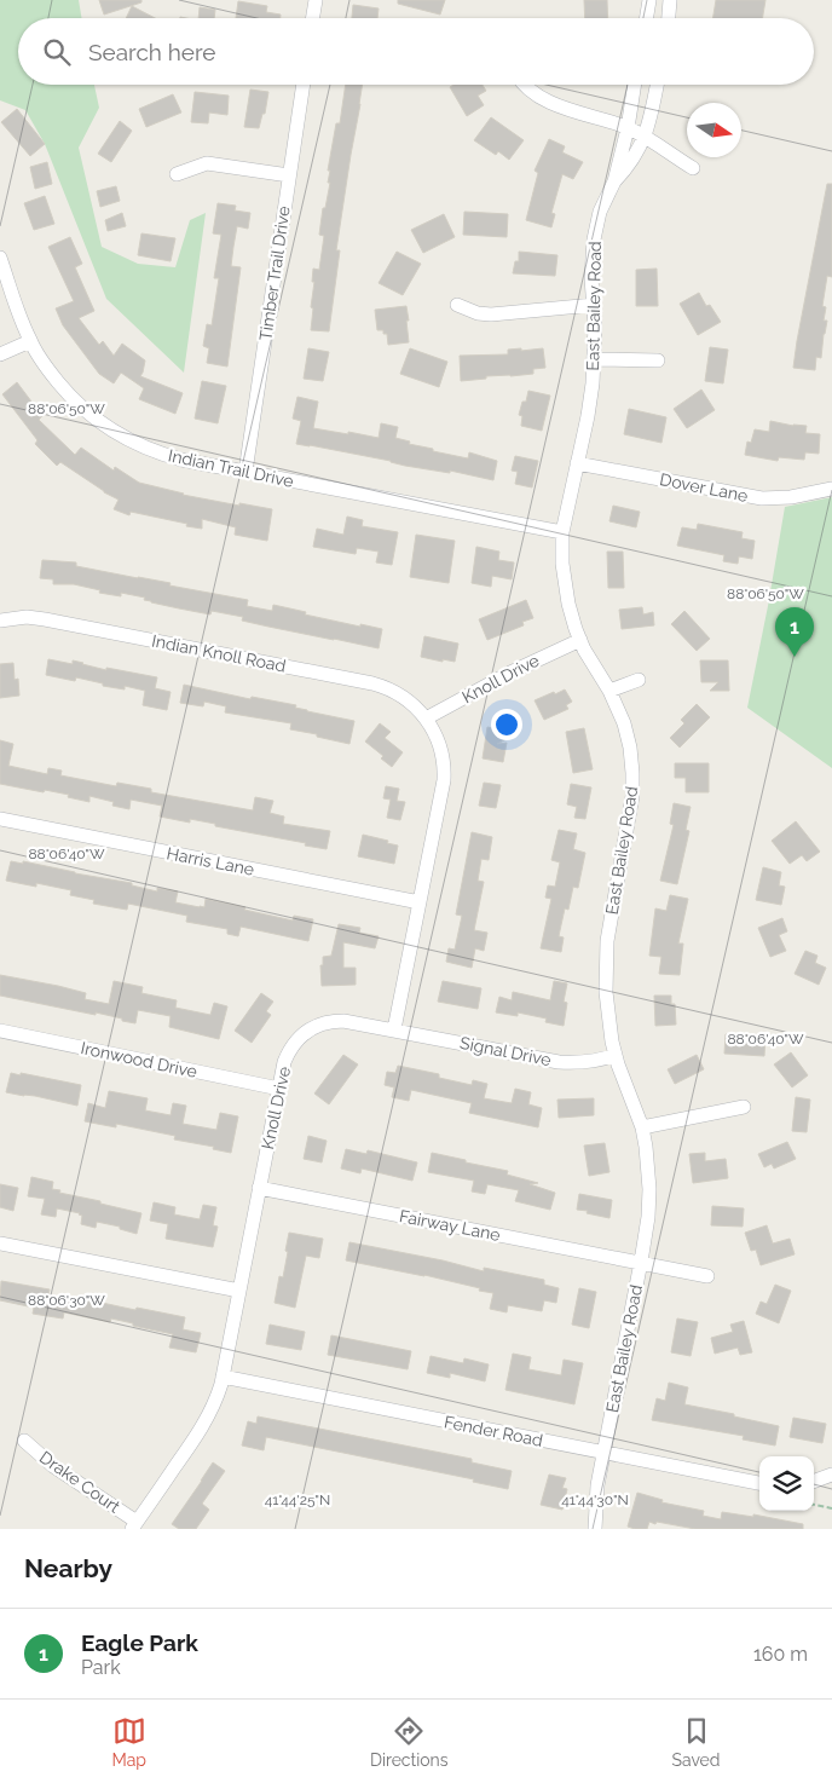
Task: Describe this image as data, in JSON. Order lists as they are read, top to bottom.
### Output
{
  "streets": {
    "street": [
      "Timber Trail Drive",
      "East Bailey Road",
      "Indian Trail Drive",
      "Dover Lane",
      "Indian Knoll Road",
      "Knoll Drive",
      "Harris Lane",
      "Signal Drive",
      "Ironwood Drive",
      "Fairway Lane",
      "Fender Road",
      "Drake Court"
    ]
  },
  "crossings": [
    ["Timber Trail Drive", "Indian Trail Drive"],
    ["East Bailey Road", "Indian Trail Drive"],
    ["East Bailey Road", "Dover Lane"],
    ["East Bailey Road", "Knoll Drive"],
    ["East Bailey Road", "Signal Drive"],
    ["East Bailey Road", "Fairway Lane"],
    ["East Bailey Road", "Fender Road"],
    ["Indian Knoll Road", "Knoll Drive"],
    ["Knoll Drive", "Signal Drive"],
    ["Knoll Drive", "Ironwood Drive"],
    ["Knoll Drive", "Fairway Lane"],
    ["Knoll Drive", "Fender Road"],
    ["Knoll Drive", "Drake Court"]
  ],
  "north": "right",
  "page": {
    "search": "Search here",
    "pins": "1",
    "heading": "Nearby",
    "list": [
      {
        "mark": "1",
        "name": "Eagle Park",
        "note": "Park",
        "value": "160 m"
      }
    ],
    "nav": ["Map", "Directions", "Saved"]
  },
  "coordinates": [
    "88°06'50\"W",
    "88°06'40\"W",
    "88°06'30\"W",
    "41°44'25\"N",
    "41°44'30\"N"
  ]
}
